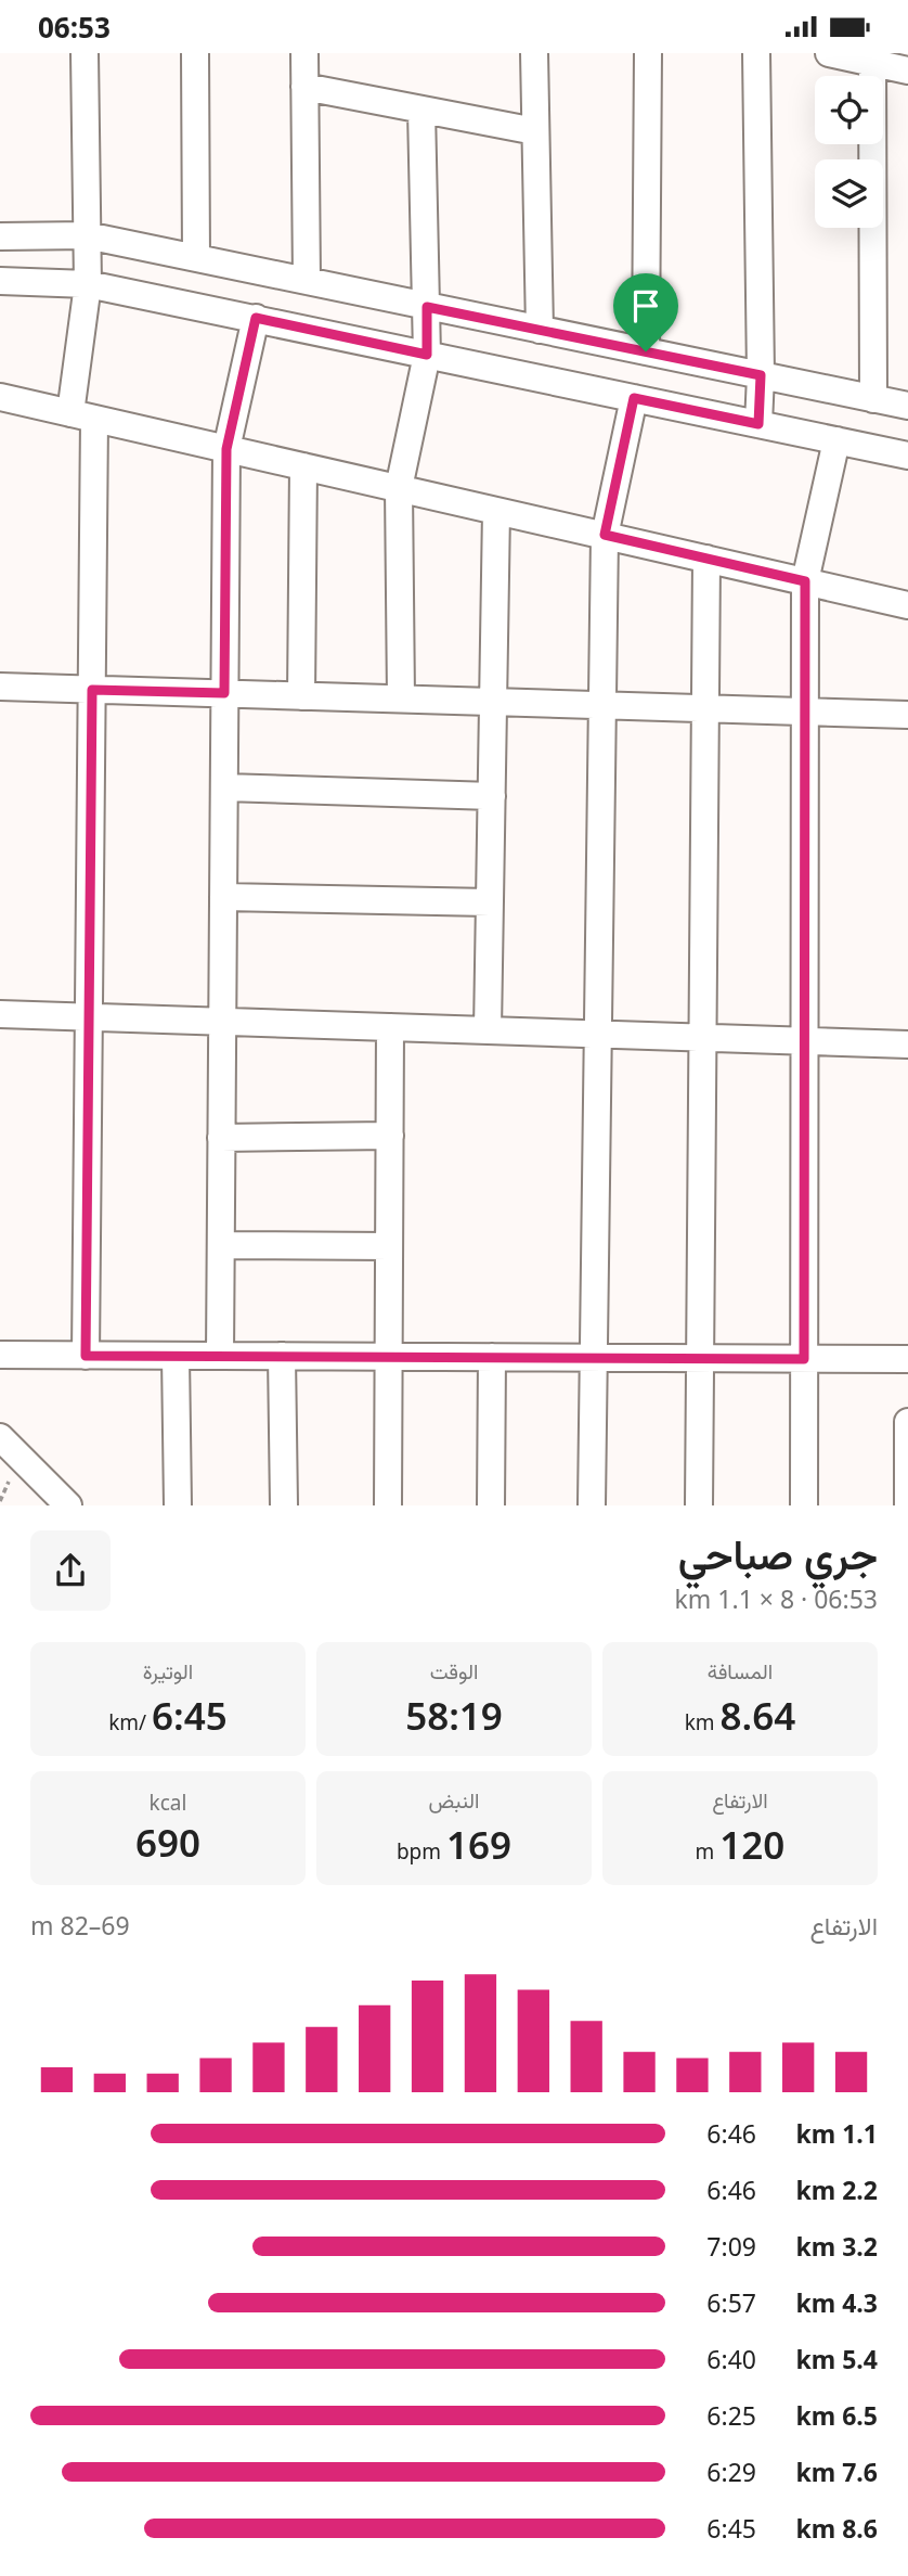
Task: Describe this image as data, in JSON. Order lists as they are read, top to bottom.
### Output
{
  "page": {
    "status": "06:53",
    "heading": ["جري صباحي", "06:53 · 8 × 1.1 km"],
    "stats": [
      ["المسافة", "8.64 km"],
      ["الوقت", "58:19"],
      ["الوتيرة", "6:45 /km"],
      ["الارتفاع", "120 m"],
      ["النبض", "169 bpm"],
      ["kcal", "690"]
    ],
    "chart": ["الارتفاع", "69–82 m"],
    "list": [
      {
        "name": "1.1 km",
        "note": "6:46"
      },
      {
        "name": "2.2 km",
        "note": "6:46"
      },
      {
        "name": "3.2 km",
        "note": "7:09"
      },
      {
        "name": "4.3 km",
        "note": "6:57"
      },
      {
        "name": "5.4 km",
        "note": "6:40"
      },
      {
        "name": "6.5 km",
        "note": "6:25"
      },
      {
        "name": "7.6 km",
        "note": "6:29"
      },
      {
        "name": "8.6 km",
        "note": "6:45"
      }
    ]
  }
}
